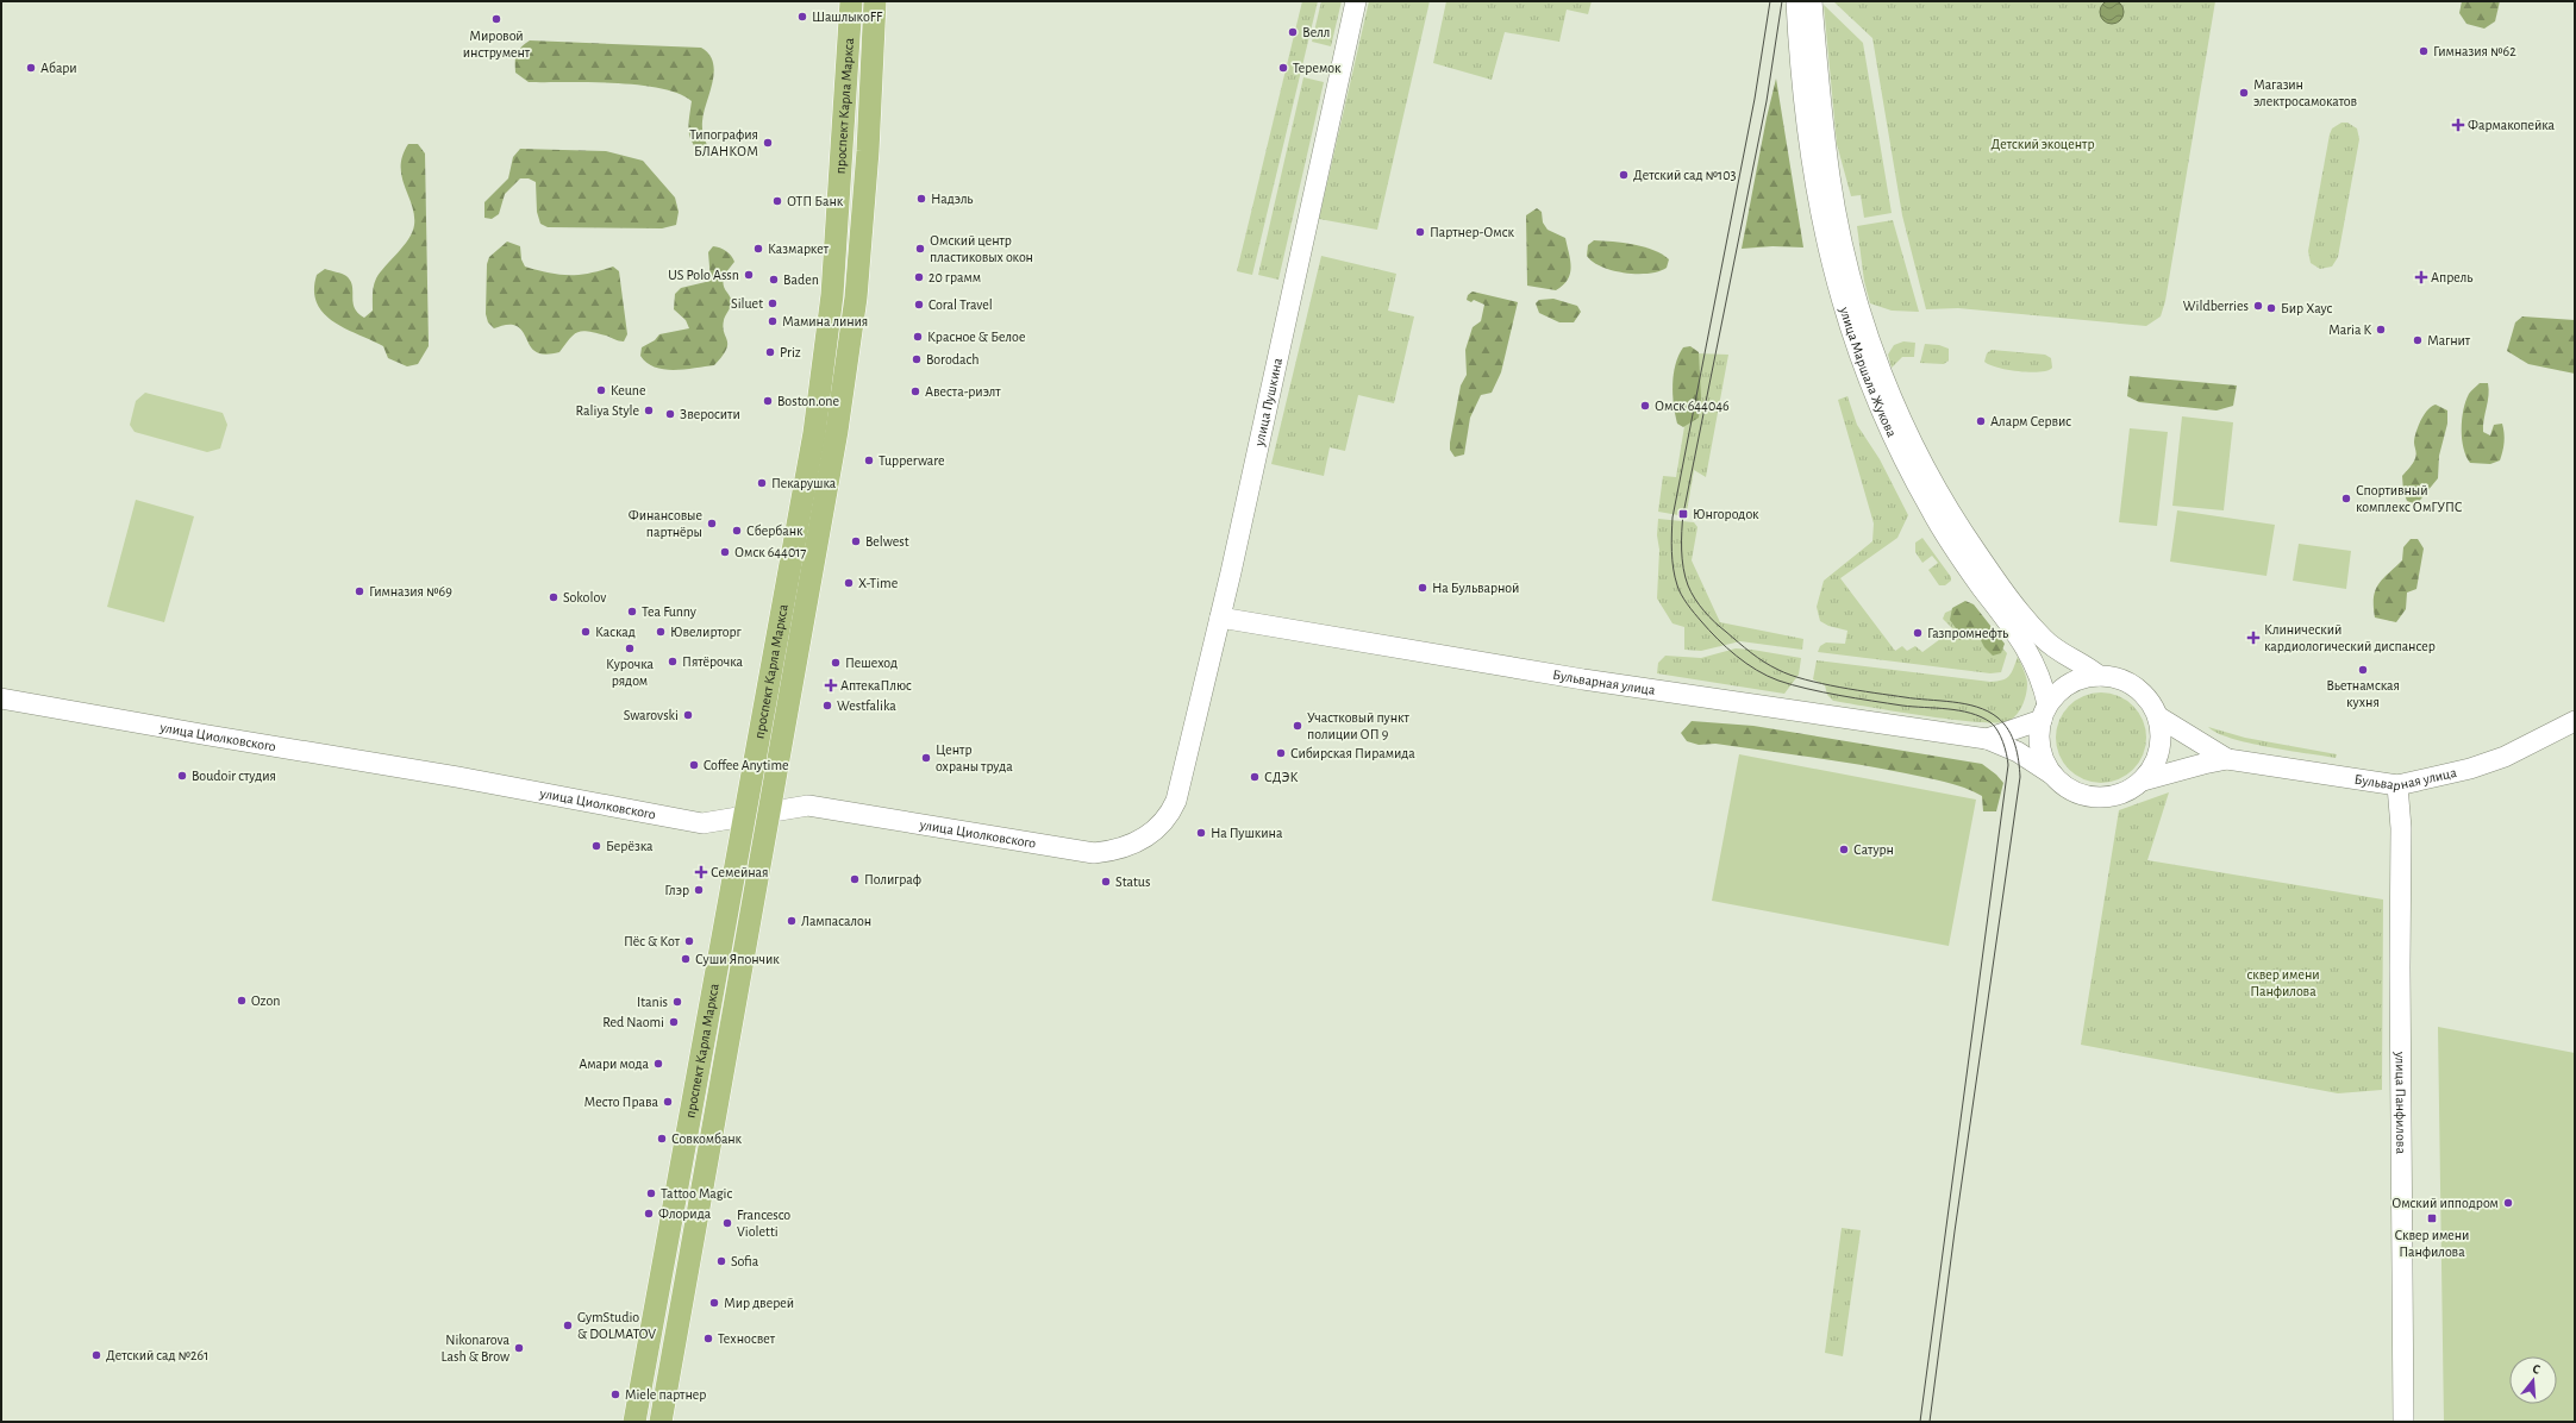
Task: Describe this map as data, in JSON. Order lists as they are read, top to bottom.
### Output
{
  "streets": {
    "main road": [
      "проспект Карла Маркса",
      "улица Маршала Жукова",
      "улица Пушкина",
      "Бульварная улица",
      "улица Циолковского",
      "улица Панфилова"
    ]
  },
  "crossings": [
    ["проспект Карла Маркса", "улица Циолковского"],
    ["улица Маршала Жукова", "Бульварная улица"],
    ["улица Пушкина", "Бульварная улица"],
    ["улица Пушкина", "улица Циолковского"],
    ["Бульварная улица", "улица Панфилова"]
  ],
  "parks": ["Детский экоцентр", "сквер имени Панфилова"],
  "places": {
    "other": [
      "ШашлыкoFF",
      "Мировой инструмент",
      "Велл",
      "Гимназия №62",
      "Абари",
      "Теремок",
      "Магазин электросамокатов",
      "Типография БЛАНКОМ",
      "Детский сад №103",
      "Надэль",
      "ОТП Банк",
      "Партнер-Омск",
      "Казмаркет",
      "Омский центр пластиковых окон",
      "US Polo Assn",
      "20 грамм",
      "Baden",
      "Siluet",
      "Coral Travel",
      "Wildberries",
      "Бир Хаус",
      "Мамина линия",
      "Maria K",
      "Красное & Белое",
      "Магнит",
      "Priz",
      "Borodach",
      "Keune",
      "Авеста-риэлт",
      "Boston.one",
      "Омск 644046",
      "Raliya Style",
      "Зверосити",
      "Аларм Сервис",
      "Tupperware",
      "Пекарушка",
      "Спортивный комплекс ОмГУПС",
      "Финансовые партнёры",
      "Сбербанк",
      "Belwest",
      "Омск 644017",
      "X-Time",
      "На Бульварной",
      "Гимназия №69",
      "Sokolov",
      "Tea Funny",
      "Каскад",
      "Ювелирторг",
      "Газпромнефть",
      "Курочка рядом",
      "Пятёрочка",
      "Пешеход",
      "Вьетнамская кухня",
      "Westfalika",
      "Swarovski",
      "Участковый пункт полиции ОП 9",
      "Сибирская Пирамида",
      "Центр охраны труда",
      "Coffee Anytime",
      "Boudoir студия",
      "СДЭК",
      "На Пушкина",
      "Берёзка",
      "Сатурн",
      "Полиграф",
      "Status",
      "Глэр",
      "Лампасалон",
      "Пёс & Кот",
      "Суши Япончик",
      "Ozon",
      "Itanis",
      "Red Naomi",
      "Амари мода",
      "Место Права",
      "Совкомбанк",
      "Tattoo Magic",
      "Омский ипподром",
      "Флорида",
      "Francesco Violetti",
      "Sofia",
      "Мир дверей",
      "GymStudio & DOLMATOV",
      "Техносвет",
      "Nikonarova Lash & Brow",
      "Детский сад №261",
      "Miele партнер"
    ],
    "health": [
      "Фармакопейка",
      "Апрель",
      "Клинический кардиологический диспансер",
      "АптекаПлюс",
      "Семейная"
    ],
    "transit": ["Юнгородок", "Сквер имени Панфилова"]
  },
  "north": "top"
}
